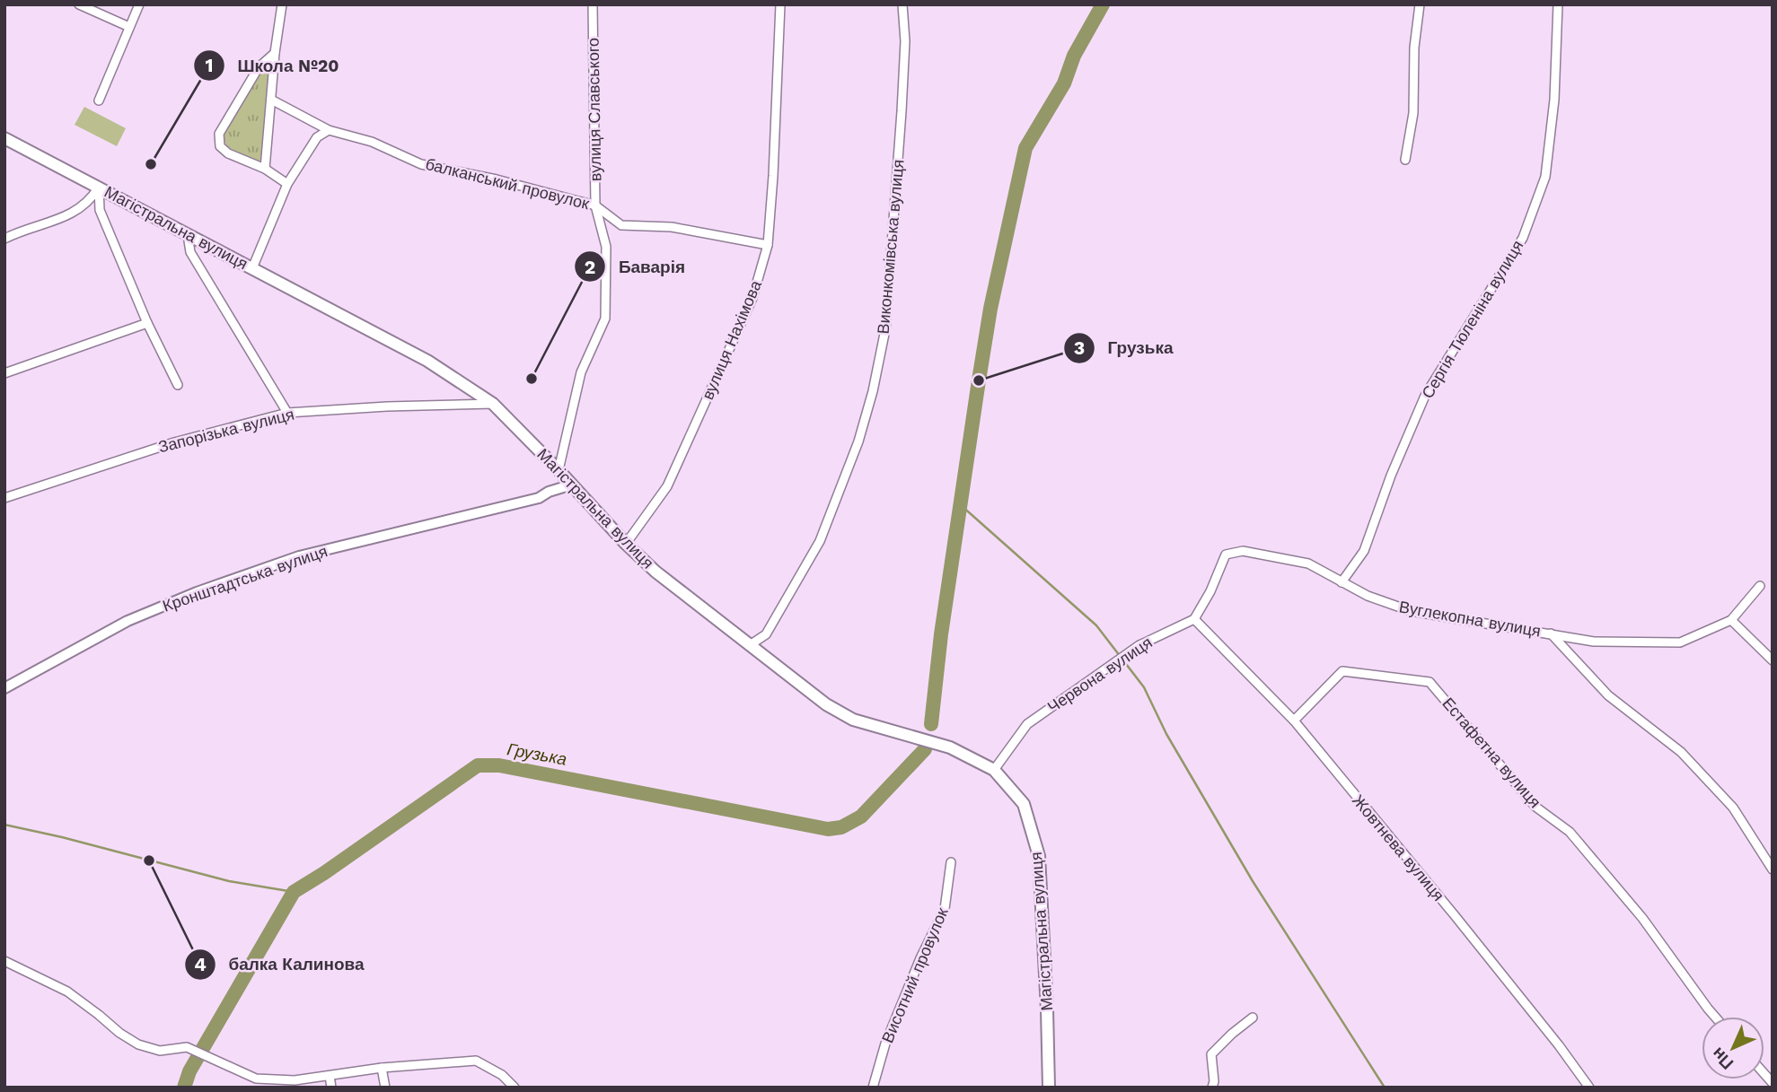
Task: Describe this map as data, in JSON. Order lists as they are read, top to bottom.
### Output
{
  "streets": {
    "main road": ["Магістральна вулиця"],
    "street": [
      "вулиця Славського",
      "балканський провулок",
      "Виконкомівська вулиця",
      "Сергія Тюленіна вулиця",
      "вулиця Нахімова",
      "Запорізька вулиця",
      "Кронштадтська вулиця",
      "Вуглекопна вулиця",
      "Червона вулиця",
      "Естафетна вулиця",
      "Жовтнева вулиця",
      "Висотний провулок"
    ]
  },
  "crossings": [
    ["вулиця Славського", "балканський провулок"],
    ["вулиця Славського", "Магістральна вулиця"],
    ["балканський провулок", "вулиця Нахімова"],
    ["Магістральна вулиця", "Виконкомівська вулиця"],
    ["Магістральна вулиця", "вулиця Нахімова"],
    ["Магістральна вулиця", "Запорізька вулиця"],
    ["Магістральна вулиця", "Кронштадтська вулиця"],
    ["Магістральна вулиця", "Червона вулиця"],
    ["Сергія Тюленіна вулиця", "Вуглекопна вулиця"],
    ["Вуглекопна вулиця", "Червона вулиця"],
    ["Вуглекопна вулиця", "Жовтнева вулиця"],
    ["Червона вулиця", "Жовтнева вулиця"],
    ["Естафетна вулиця", "Жовтнева вулиця"]
  ],
  "water": ["Грузька"],
  "places": [
    "Школа №20",
    "Баварія",
    "Грузька",
    "балка Калинова"
  ],
  "north": "bottom left"
}
